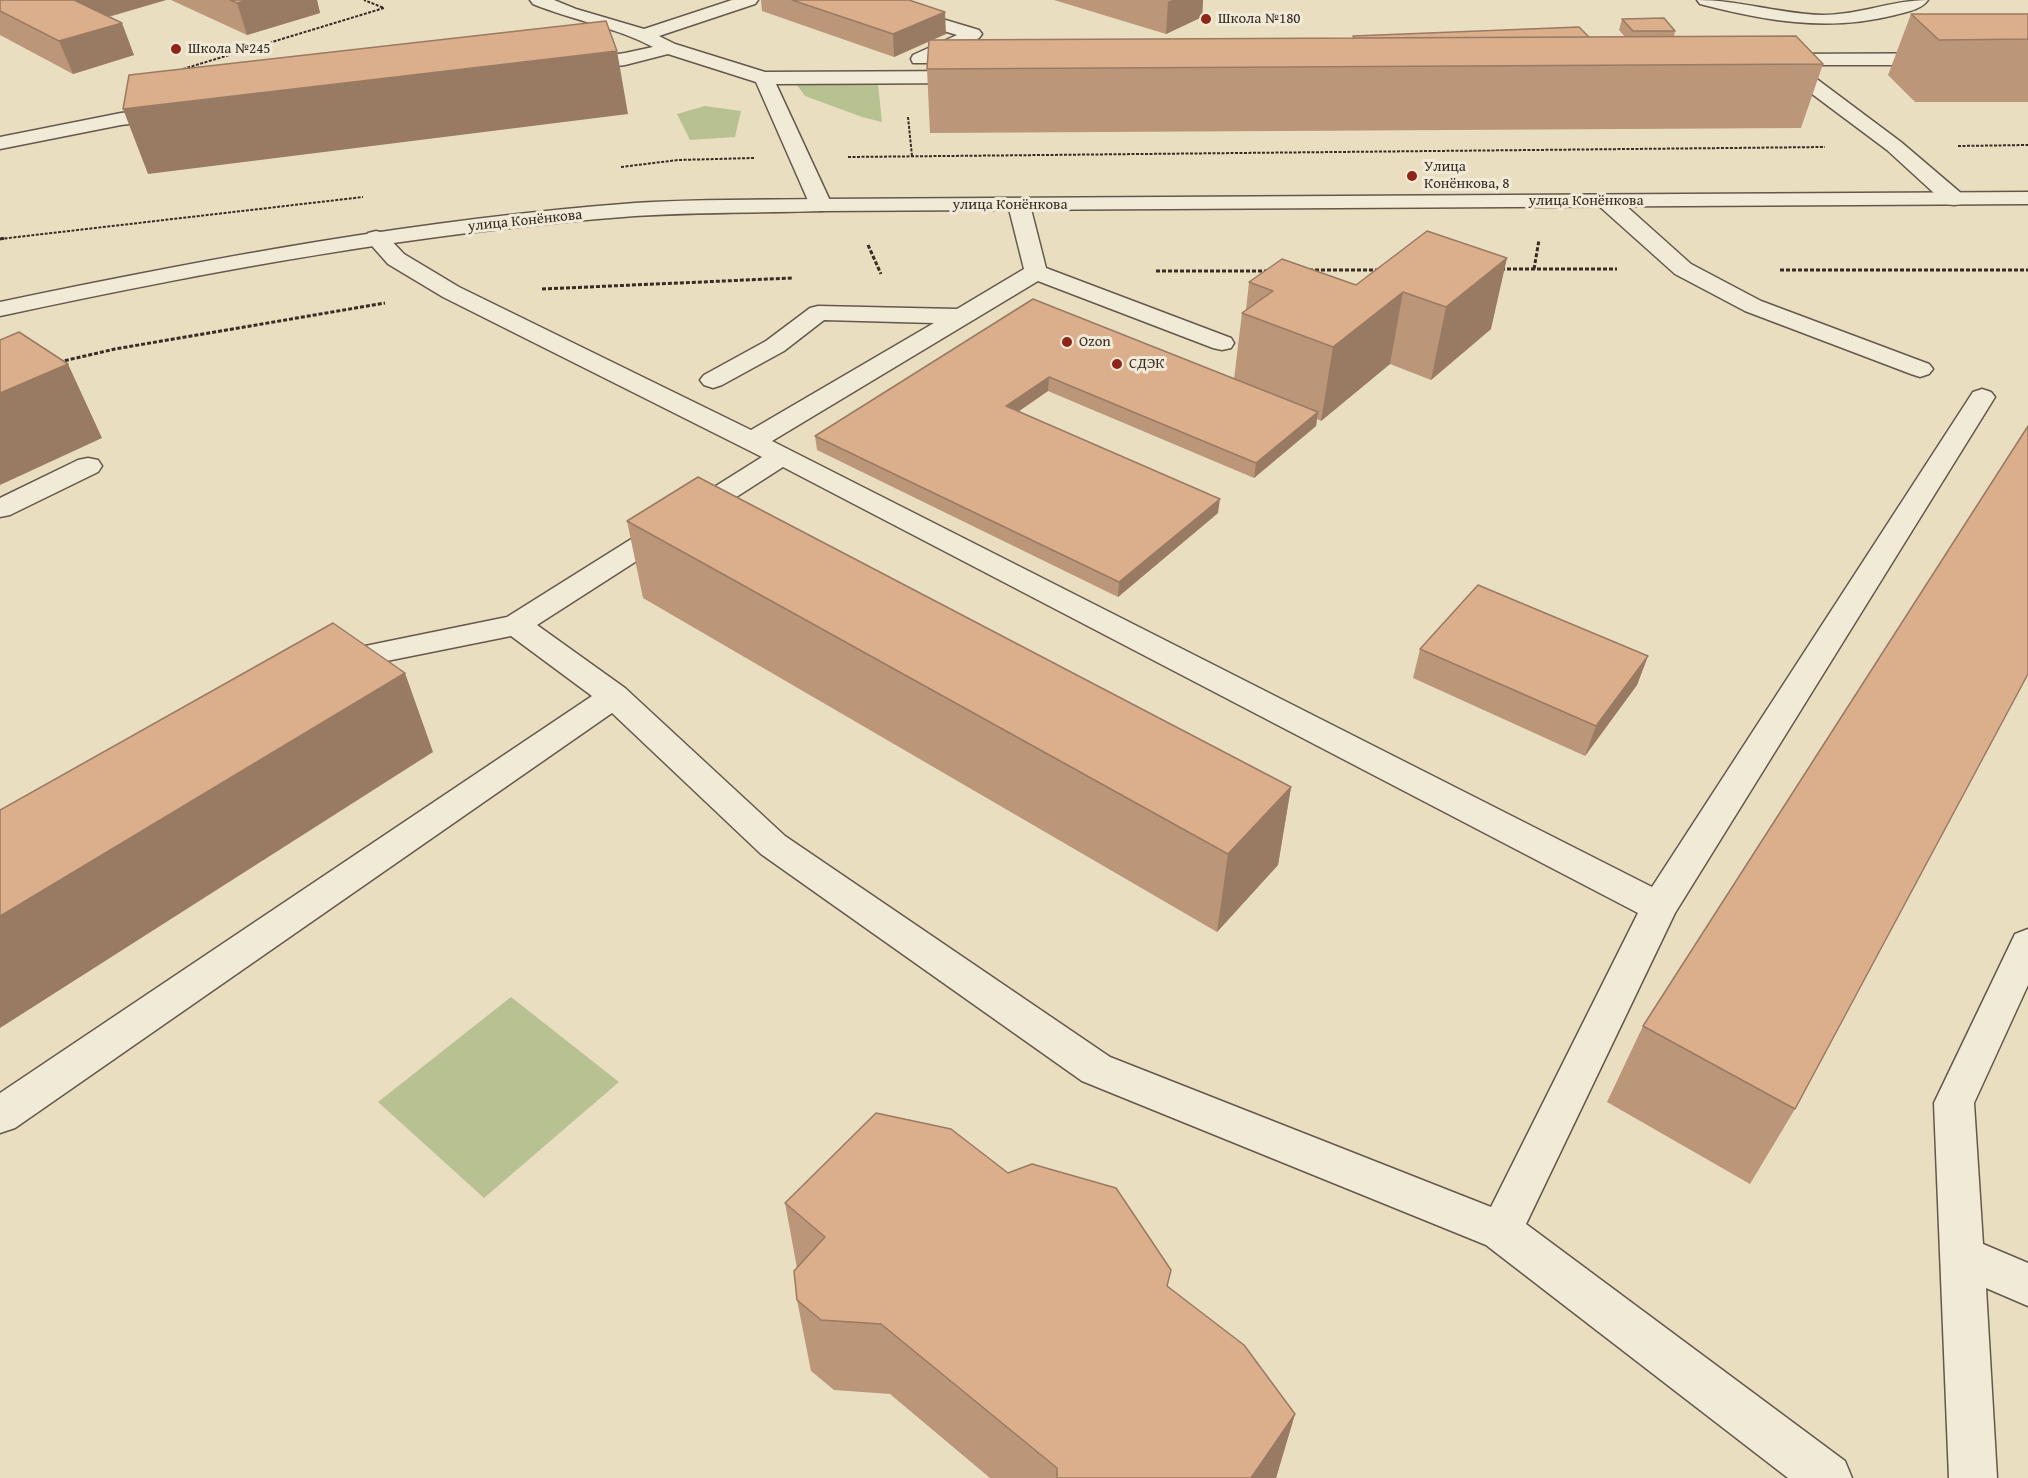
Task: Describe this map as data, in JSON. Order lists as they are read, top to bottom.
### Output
{
  "streets": {
    "street": ["улица Конёнкова"]
  },
  "places": [
    "Школа №180",
    "Школа №245",
    "Улица Конёнкова, 8",
    "Ozon",
    "СДЭК"
  ]
}
